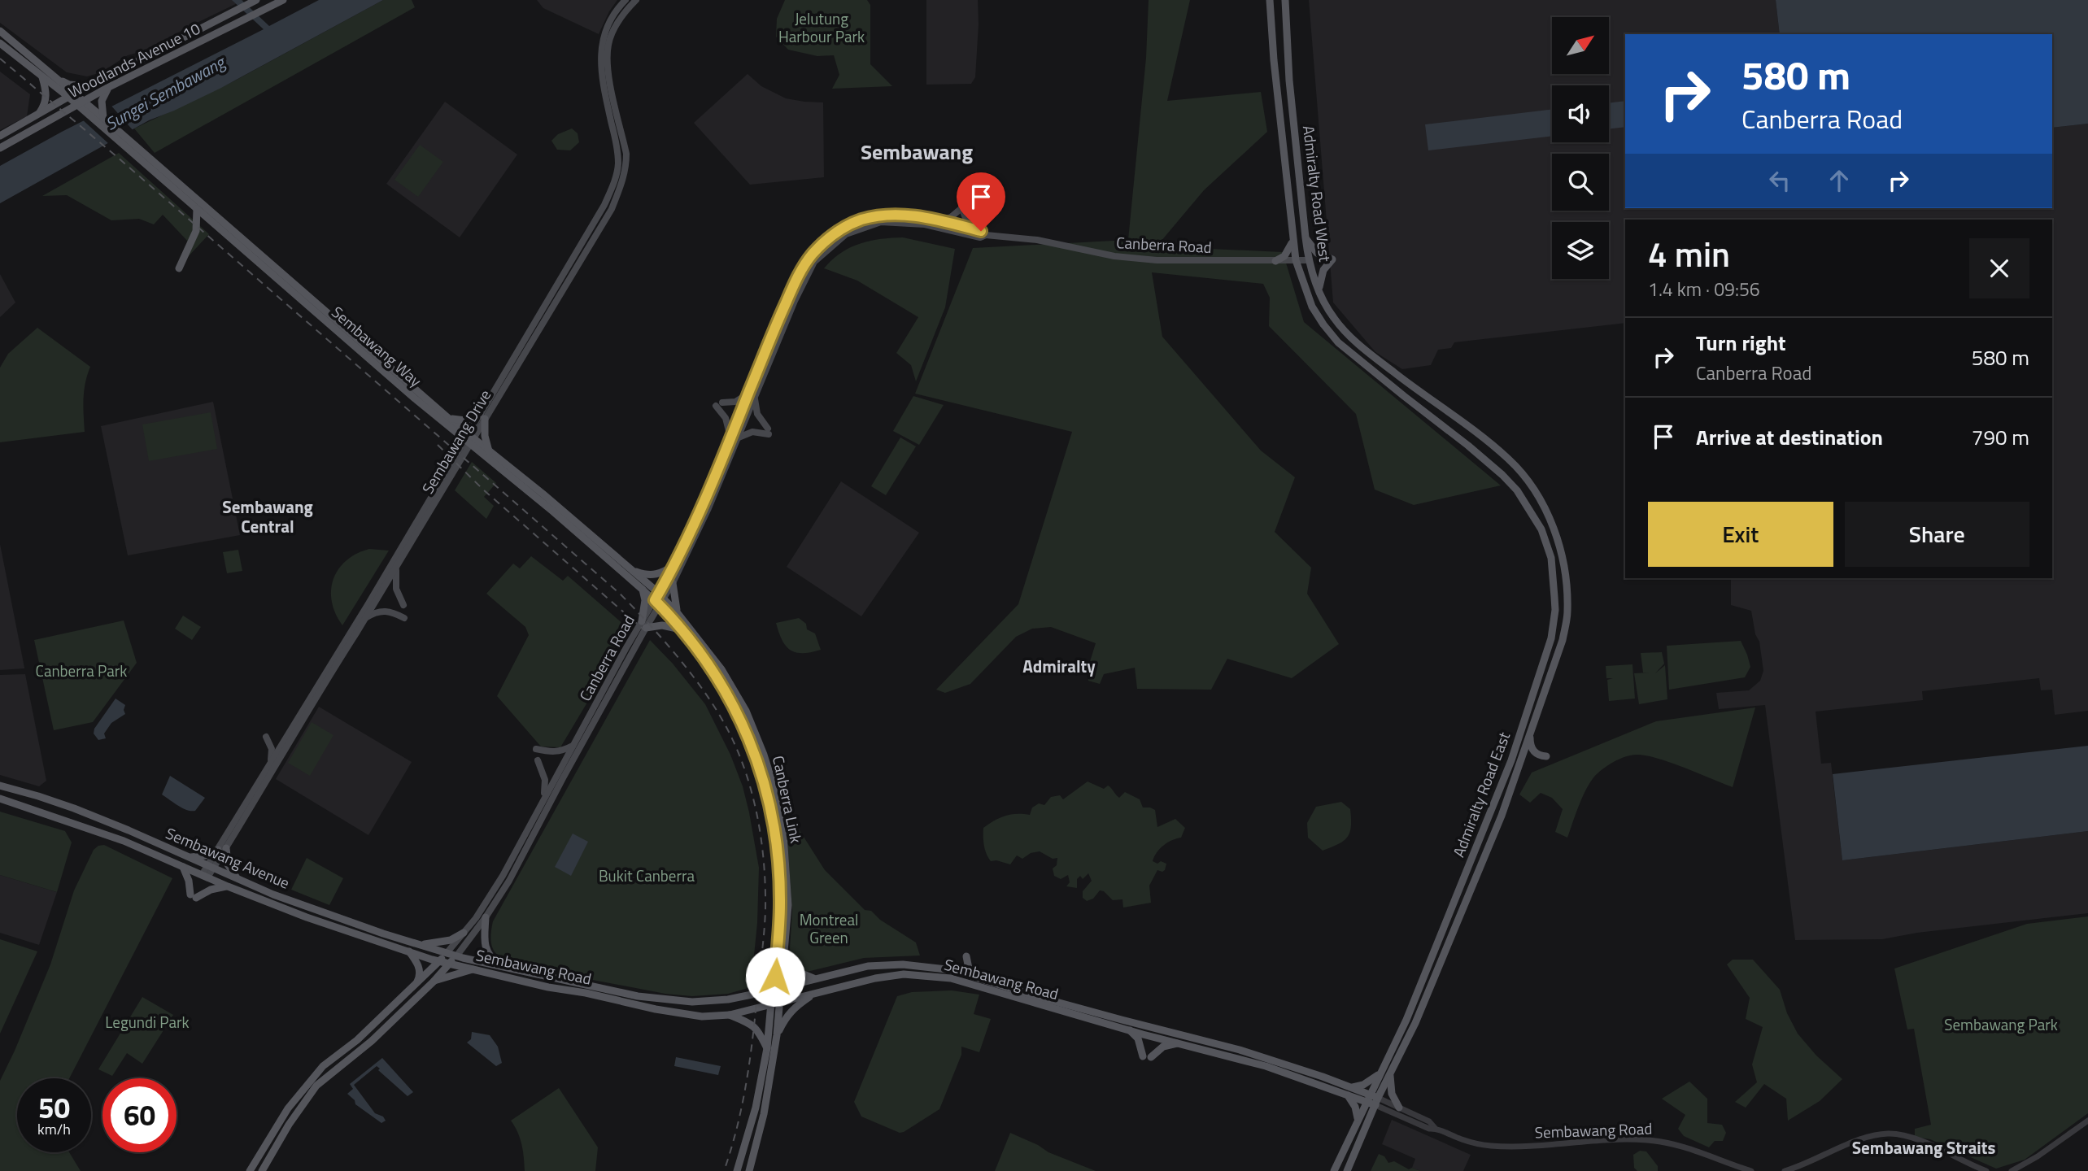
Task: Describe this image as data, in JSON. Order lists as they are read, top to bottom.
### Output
{
  "streets": {
    "main road": [
      "Woodlands Avenue 10",
      "Admiralty Road West",
      "Canberra Road",
      "Sembawang Way",
      "Sembawang Drive",
      "Admiralty Road East",
      "Canberra Link",
      "Sembawang Avenue",
      "Sembawang Road"
    ]
  },
  "crossings": [
    ["Woodlands Avenue 10", "Sembawang Way"],
    ["Admiralty Road West", "Canberra Road"],
    ["Admiralty Road West", "Admiralty Road East"],
    ["Canberra Road", "Sembawang Way"],
    ["Canberra Road", "Canberra Link"],
    ["Canberra Road", "Sembawang Avenue"],
    ["Canberra Road", "Sembawang Road"],
    ["Sembawang Way", "Sembawang Drive"],
    ["Sembawang Way", "Canberra Link"],
    ["Sembawang Drive", "Sembawang Avenue"],
    ["Admiralty Road East", "Sembawang Road"],
    ["Canberra Link", "Sembawang Road"],
    ["Sembawang Avenue", "Sembawang Road"]
  ],
  "districts": [
    "Sembawang",
    "Sembawang Central",
    "Admiralty",
    "Sembawang Straits"
  ],
  "water": ["Sungei Sembawang"],
  "parks": [
    "Jelutung Harbour Park",
    "Canberra Park",
    "Bukit Canberra",
    "Montreal Green",
    "Legundi Park",
    "Sembawang Park"
  ],
  "north": "top right",
  "page": {
    "turn": ["580 m", "Canberra Road"],
    "heading": ["4 min", "1.4 km · 09:56"],
    "list": [
      {
        "name": "Turn right",
        "note": "Canberra Road",
        "value": "580 m"
      },
      {
        "name": "Arrive at destination",
        "value": "790 m"
      }
    ],
    "buttons": ["Exit", "Share"],
    "speed": "50 km/h",
    "limit": "60"
  }
}
